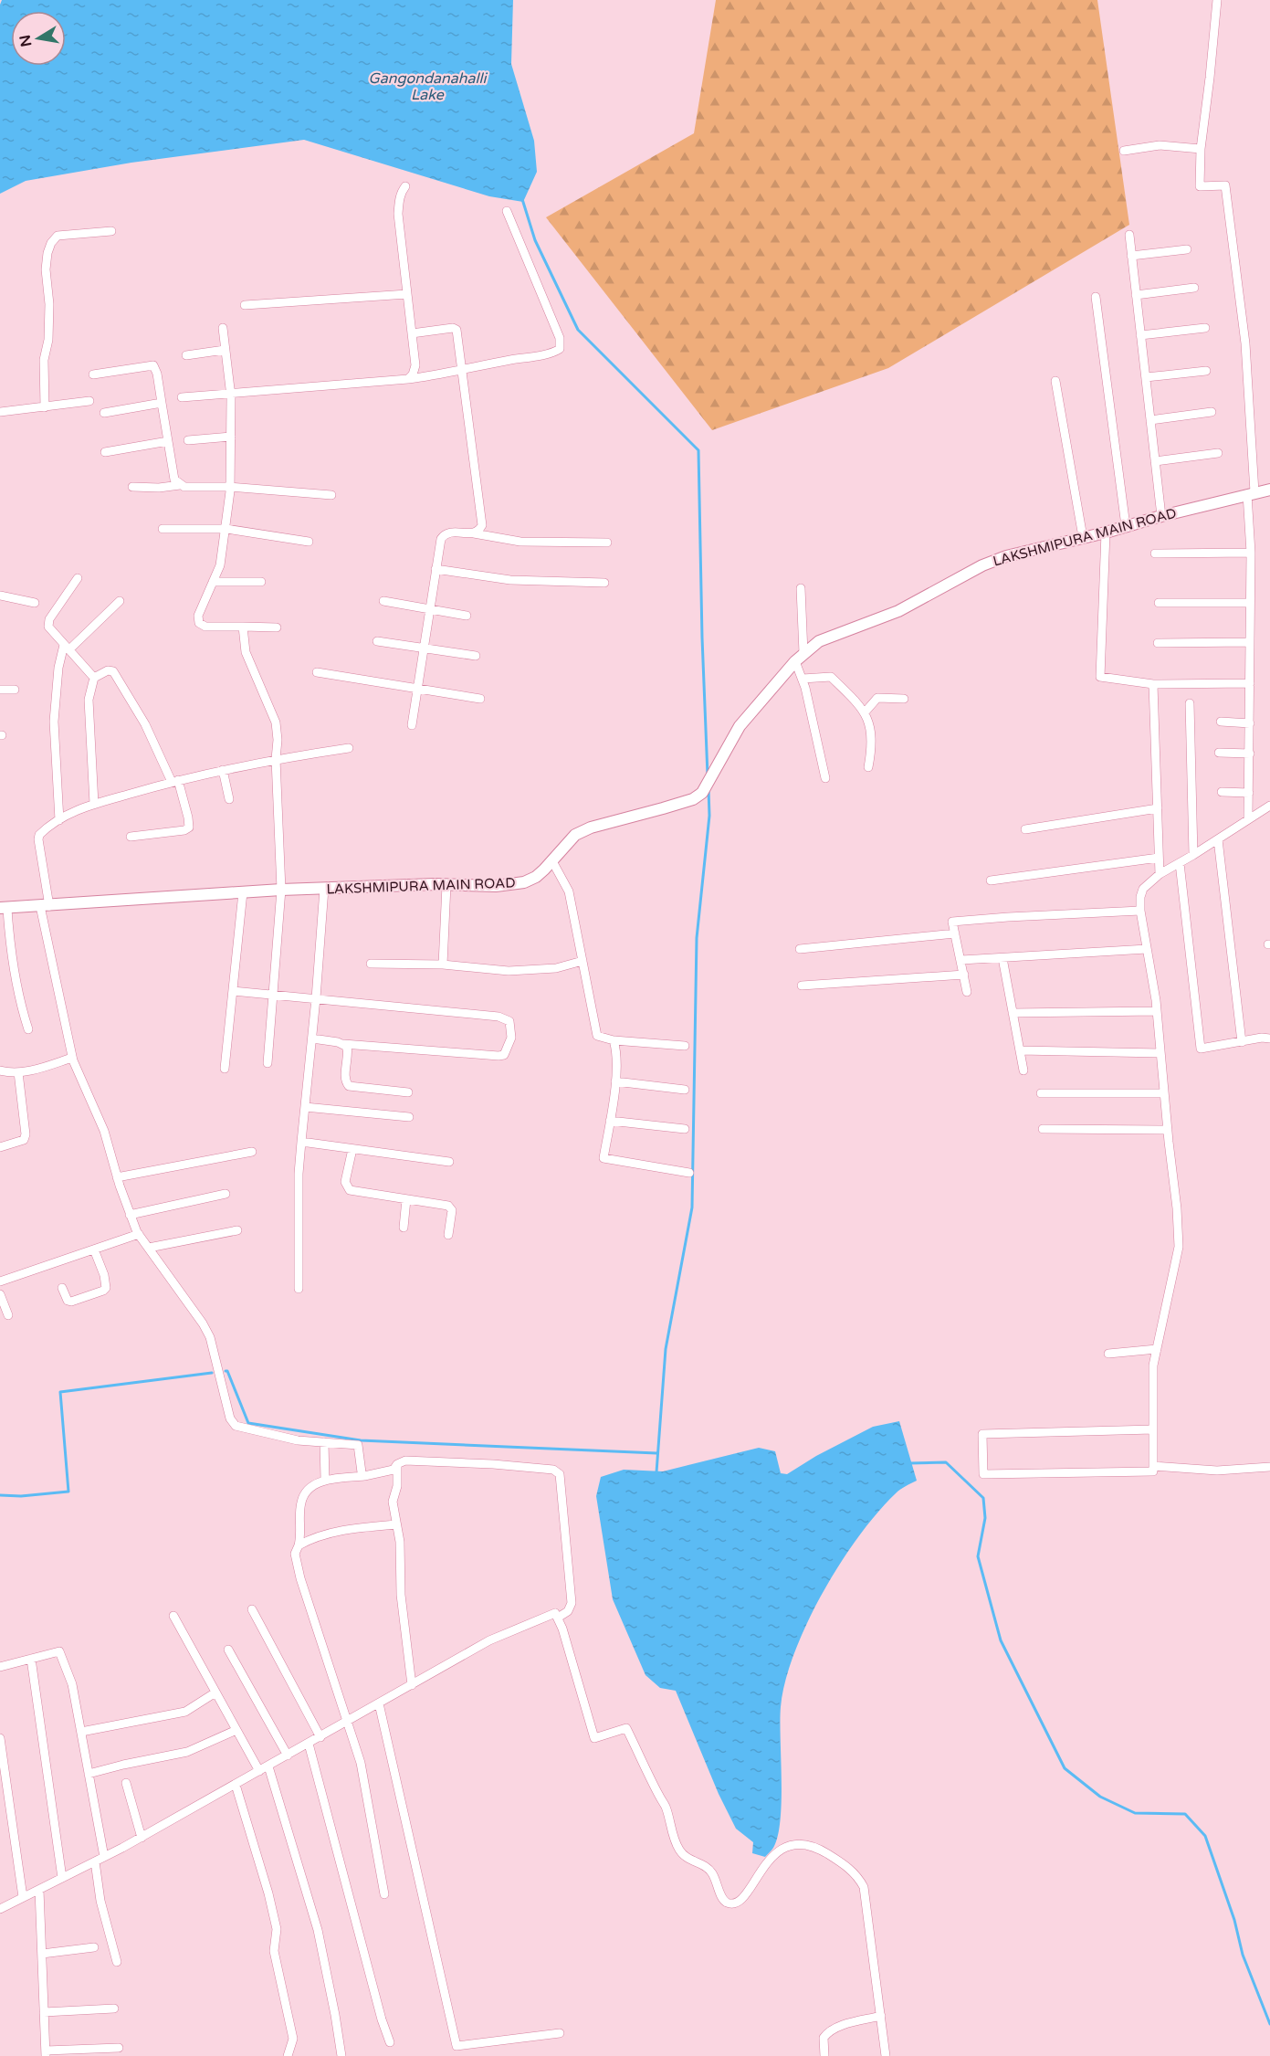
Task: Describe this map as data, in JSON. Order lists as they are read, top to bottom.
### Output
{
  "streets": {
    "main road": ["LAKSHMIPURA MAIN ROAD"]
  },
  "water": ["Gangondanahalli Lake"],
  "north": "left"
}
